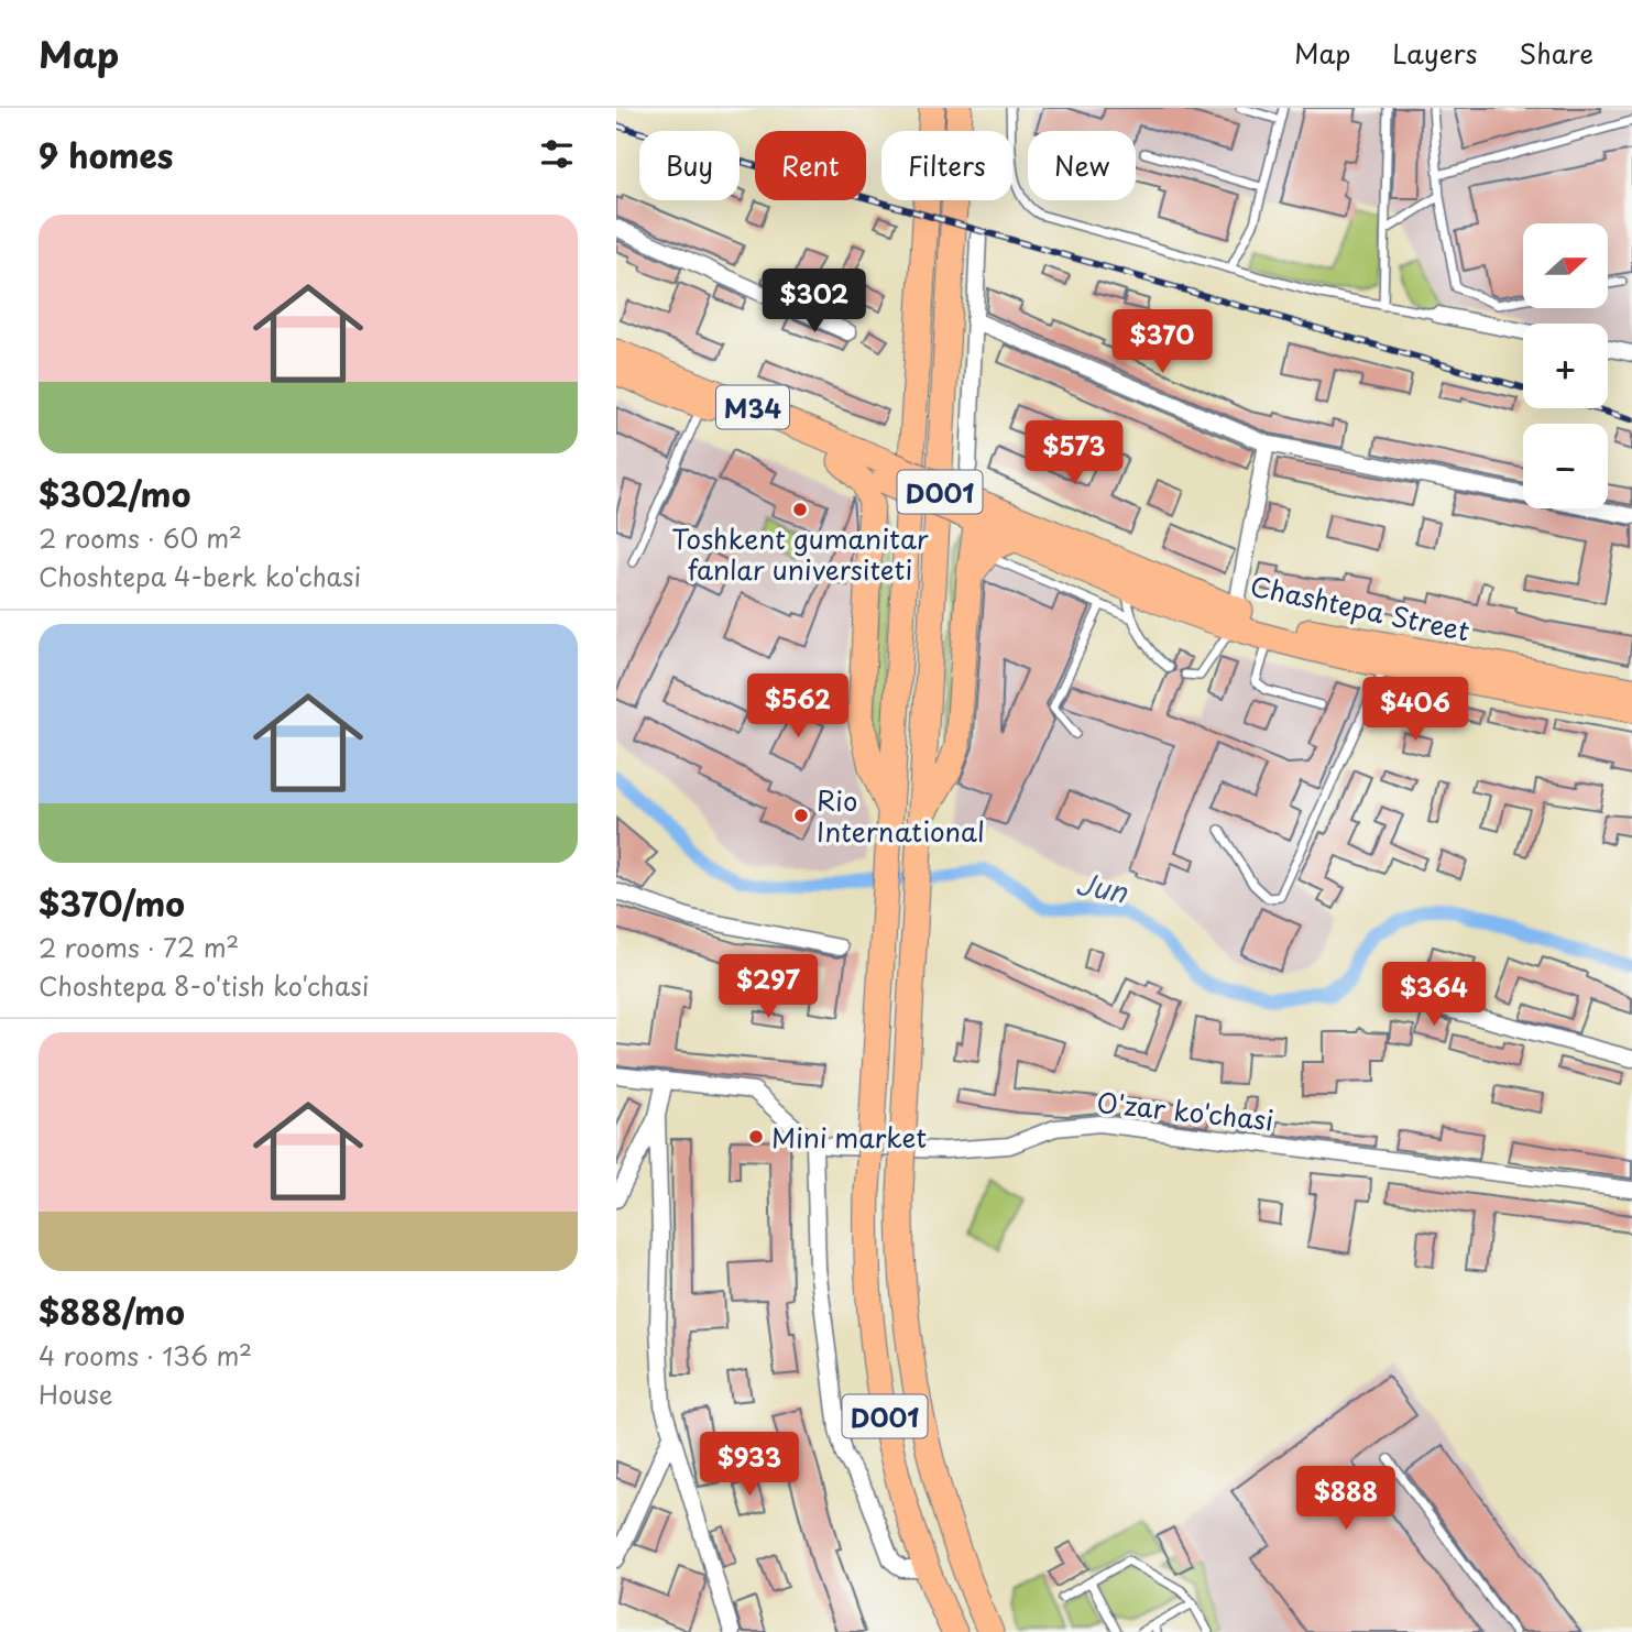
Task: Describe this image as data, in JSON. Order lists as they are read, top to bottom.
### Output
{
  "streets": {
    "main road": ["M34", "D001", "Chashtepa Street"],
    "street": ["O'zar ko'chasi"]
  },
  "water": ["Jun"],
  "places": ["Toshkent gumanitar fanlar universiteti", "Rio International", "Mini market"],
  "north": "right",
  "page": {
    "header": "Map",
    "nav": ["Map", "Layers", "Share"],
    "heading": "9 homes",
    "chip": [
      "Buy",
      "Rent",
      "Filters",
      "New"
    ],
    "list": [
      {
        "name": "$302/mo",
        "note": "2 rooms · 60 m² · Choshtepa 4-berk ko'chasi"
      },
      {
        "name": "$370/mo",
        "note": "2 rooms · 72 m² · Choshtepa 8-o'tish ko'chasi"
      },
      {
        "name": "$888/mo",
        "note": "4 rooms · 136 m² · House"
      }
    ],
    "map_buttons": ["+", "−"],
    "price": [
      "$302",
      "$370",
      "$573",
      "$562",
      "$406",
      "$297",
      "$364",
      "$933",
      "$888"
    ]
  }
}
